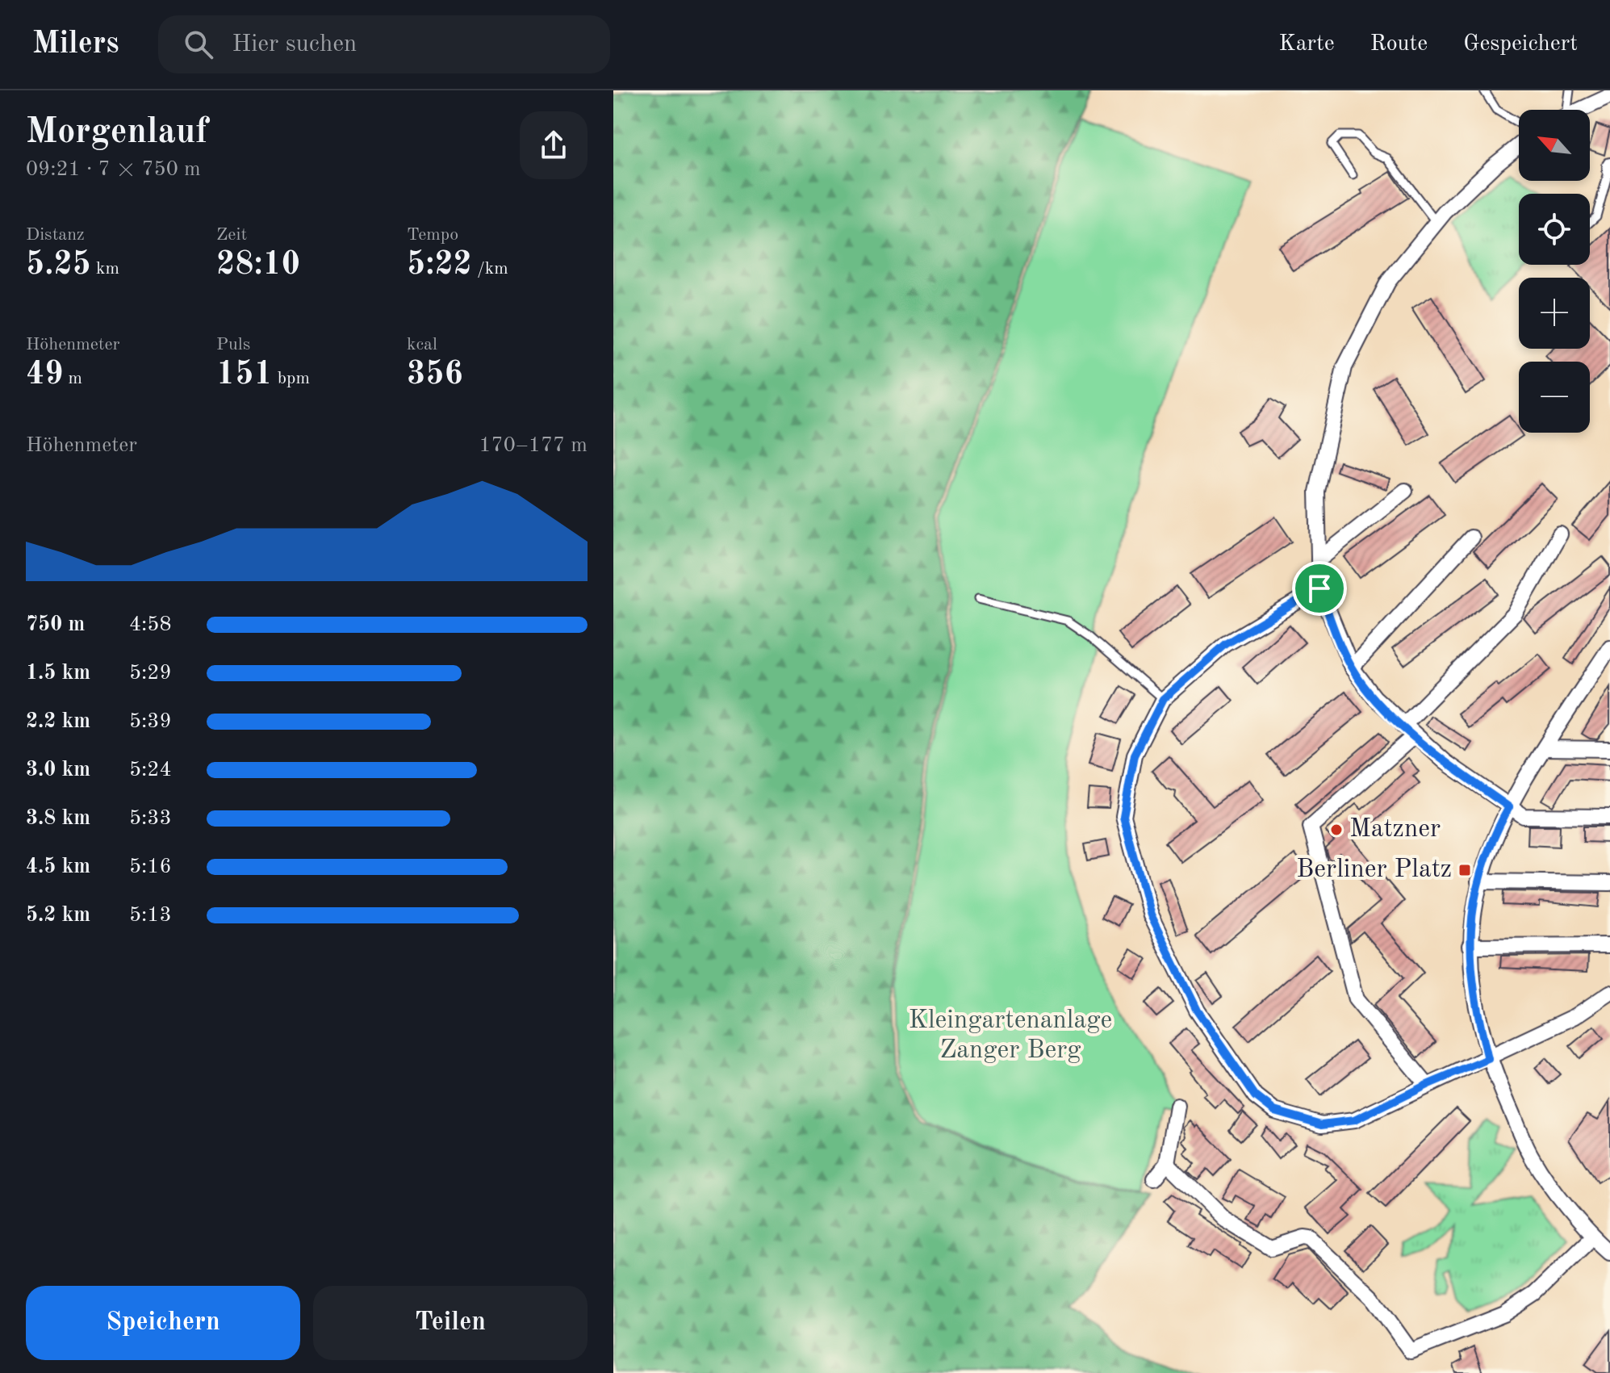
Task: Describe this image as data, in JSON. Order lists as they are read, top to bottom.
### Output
{
  "parks": ["Kleingartenanlage Zanger Berg"],
  "places": {
    "other": ["Matzner"],
    "transit": ["Berliner Platz"]
  },
  "north": "top left",
  "page": {
    "header": "Milers",
    "search": "Hier suchen",
    "nav": ["Karte", "Route", "Gespeichert"],
    "heading": ["Morgenlauf", "09:21 · 7 × 750 m"],
    "map_buttons": ["+", "−"],
    "stats": [
      ["Distanz", "5.25 km"],
      ["Zeit", "28:10"],
      ["Tempo", "5:22 /km"],
      ["Höhenmeter", "49 m"],
      ["Puls", "151 bpm"],
      ["kcal", "356"]
    ],
    "chart": ["Höhenmeter", "170–177 m"],
    "list": [
      {
        "name": "750 m",
        "note": "4:58"
      },
      {
        "name": "1.5 km",
        "note": "5:29"
      },
      {
        "name": "2.2 km",
        "note": "5:39"
      },
      {
        "name": "3.0 km",
        "note": "5:24"
      },
      {
        "name": "3.8 km",
        "note": "5:33"
      },
      {
        "name": "4.5 km",
        "note": "5:16"
      },
      {
        "name": "5.2 km",
        "note": "5:13"
      }
    ],
    "buttons": ["Speichern", "Teilen"]
  }
}
